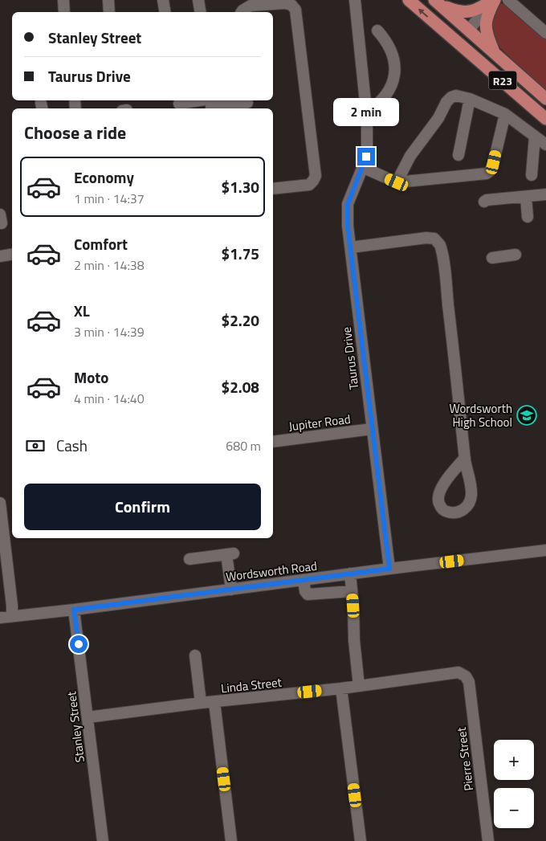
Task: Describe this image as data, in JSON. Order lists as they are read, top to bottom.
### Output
{
  "streets": {
    "main road": ["R23"],
    "street": [
      "Taurus Drive",
      "Jupiter Road",
      "Wordsworth Road",
      "Linda Street",
      "Stanley Street",
      "Pierre Street"
    ]
  },
  "crossings": [
    ["Taurus Drive", "Jupiter Road"],
    ["Taurus Drive", "Wordsworth Road"],
    ["Wordsworth Road", "Stanley Street"],
    ["Linda Street", "Stanley Street"],
    ["Linda Street", "Pierre Street"]
  ],
  "places": {
    "school or university": ["Wordsworth High School"]
  },
  "page": {
    "banner": ["Stanley Street", "Taurus Drive"],
    "bubble": "2 min",
    "heading": "Choose a ride",
    "list": [
      {
        "name": "Economy",
        "note": "1 min · 14:37",
        "value": "$1.30"
      },
      {
        "name": "Comfort",
        "note": "2 min · 14:38",
        "value": "$1.75"
      },
      {
        "name": "XL",
        "note": "3 min · 14:39",
        "value": "$2.20"
      },
      {
        "name": "Moto",
        "note": "4 min · 14:40",
        "value": "$2.08"
      }
    ],
    "pay": ["Cash", "680 m"],
    "buttons": "Confirm",
    "map_buttons": ["+", "−"]
  }
}
